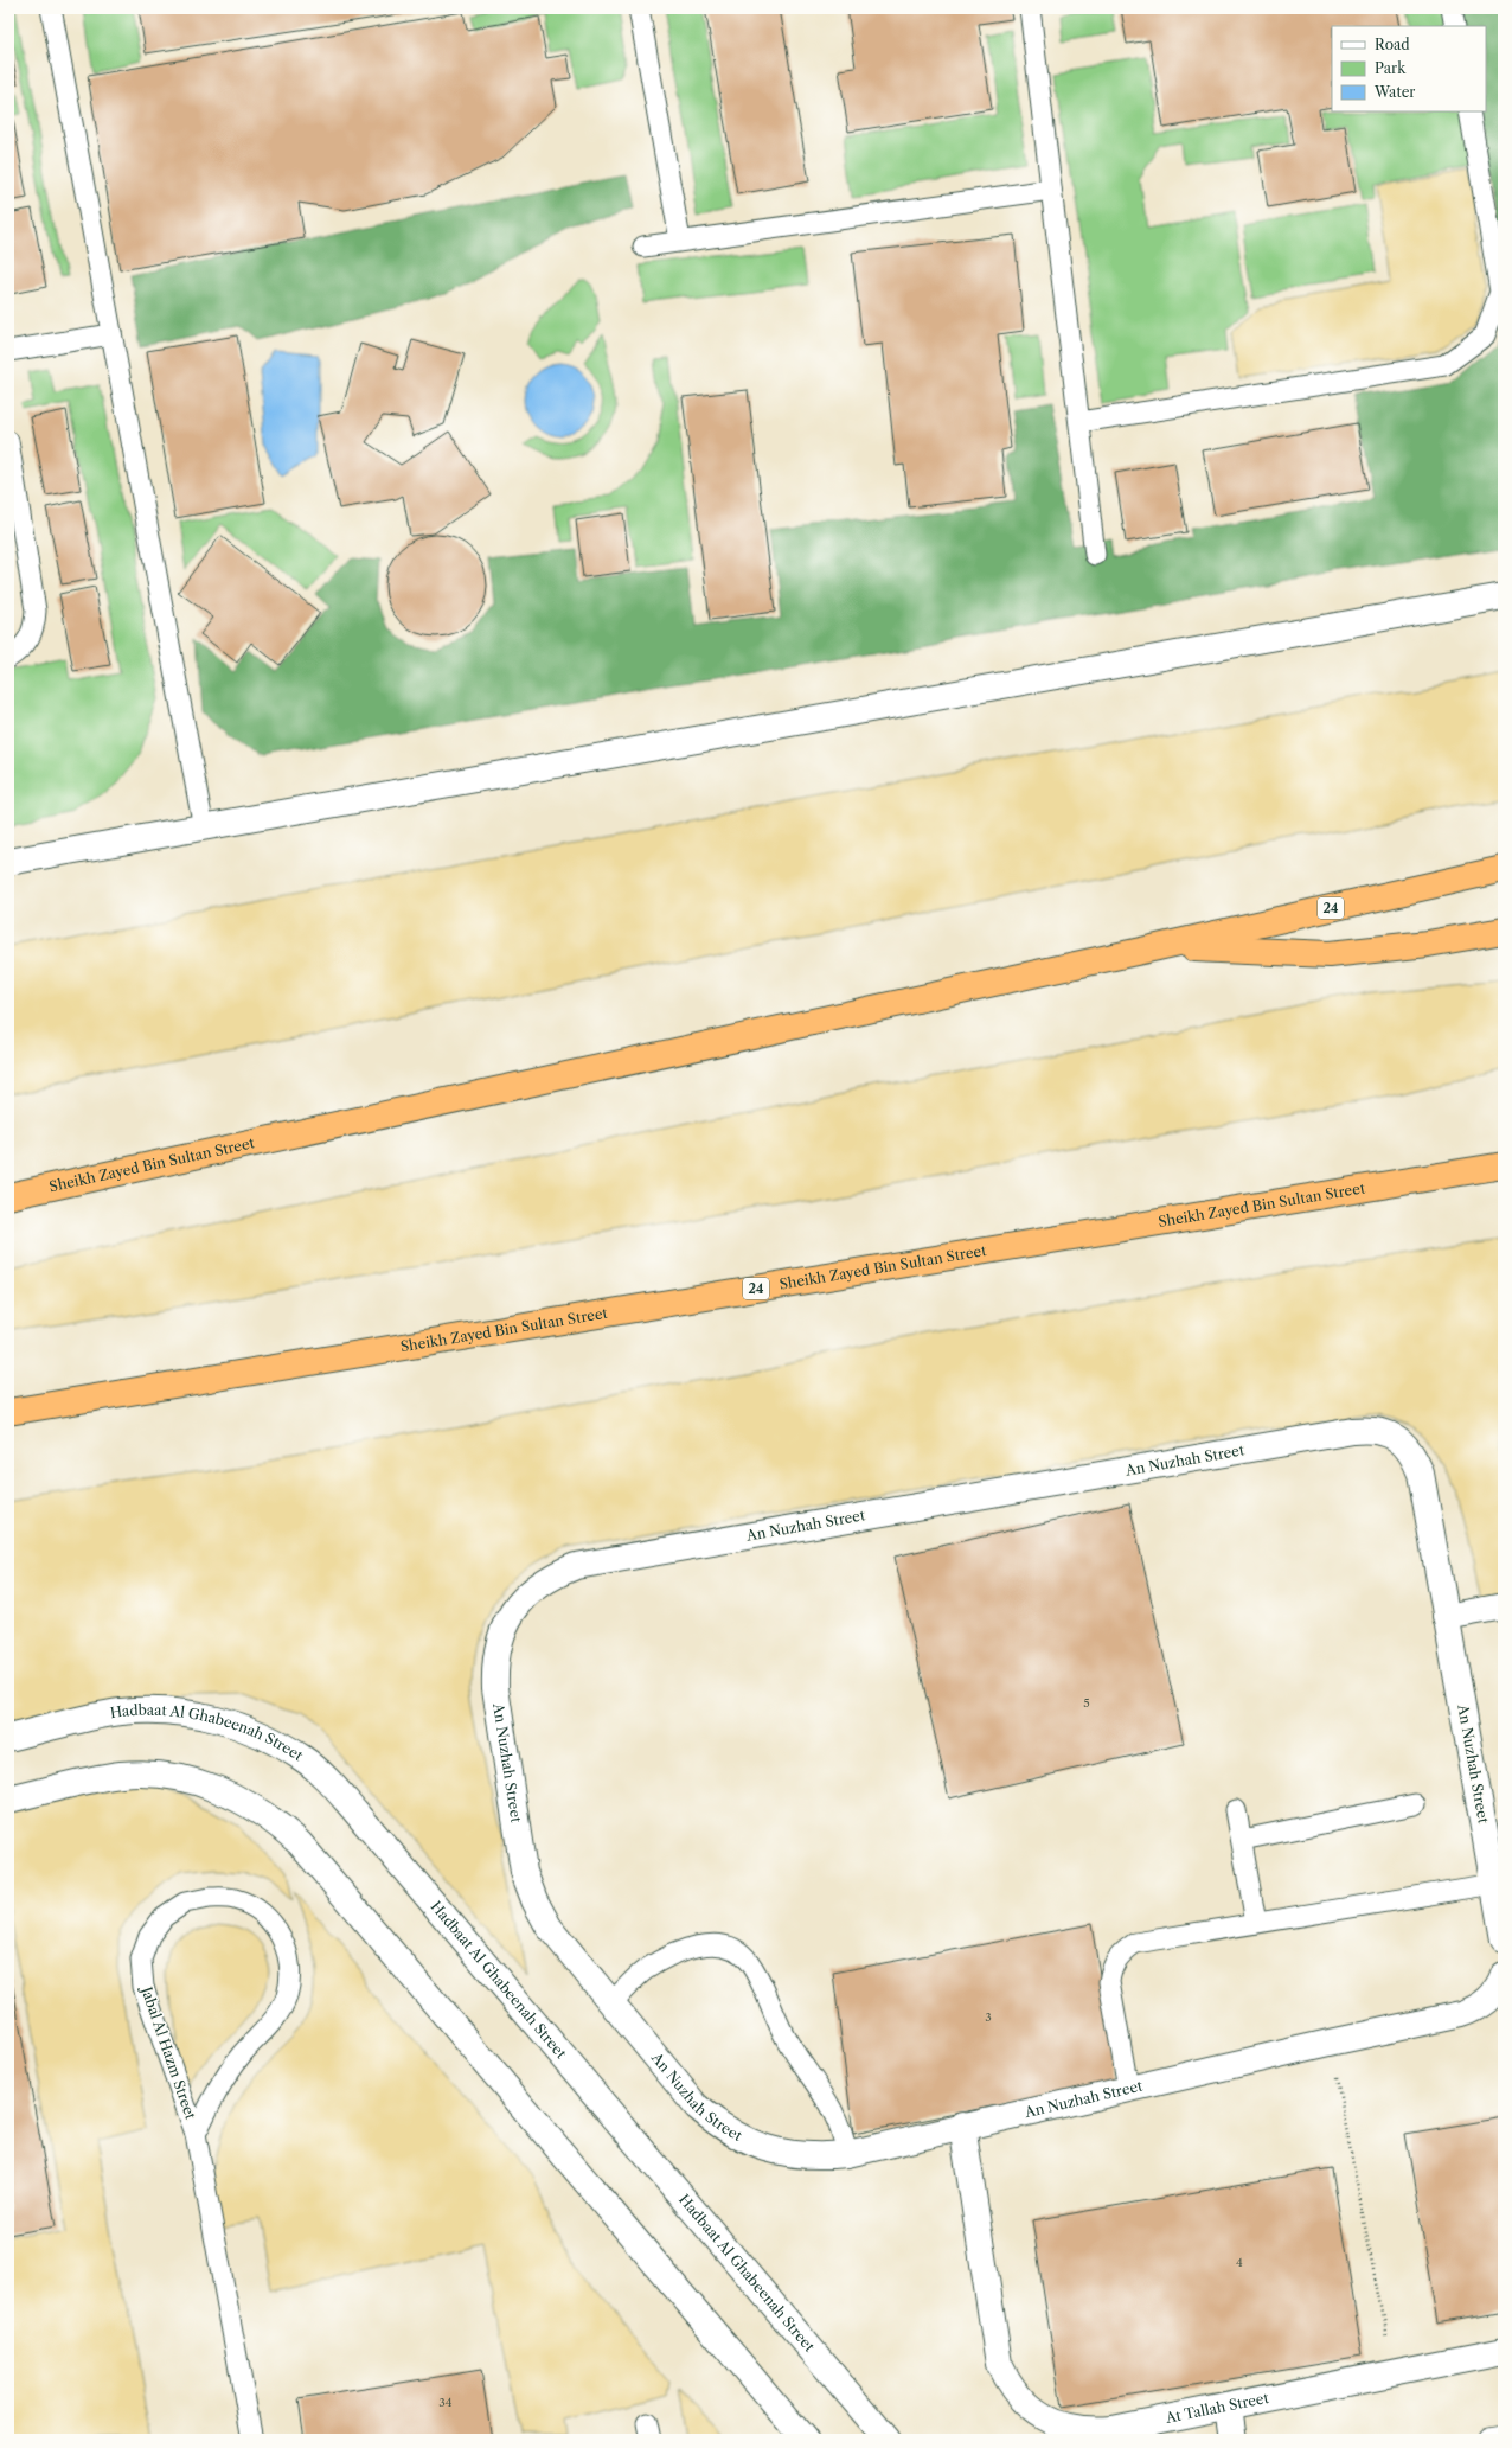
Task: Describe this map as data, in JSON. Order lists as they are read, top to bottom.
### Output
{
  "streets": {
    "highway": ["24", "Sheikh Zayed Bin Sultan Street"],
    "street": ["An Nuzhah Street", "Hadbaat Al Ghabeenah Street", "At Tallah Street"],
    "lane": ["Jabal Al Hazm Street"]
  },
  "crossings": [
    ["An Nuzhah Street", "At Tallah Street"]
  ],
  "house_numbers": [
    "5",
    "3",
    "4",
    "34"
  ],
  "legend": ["Road", "Park", "Water"]
}
